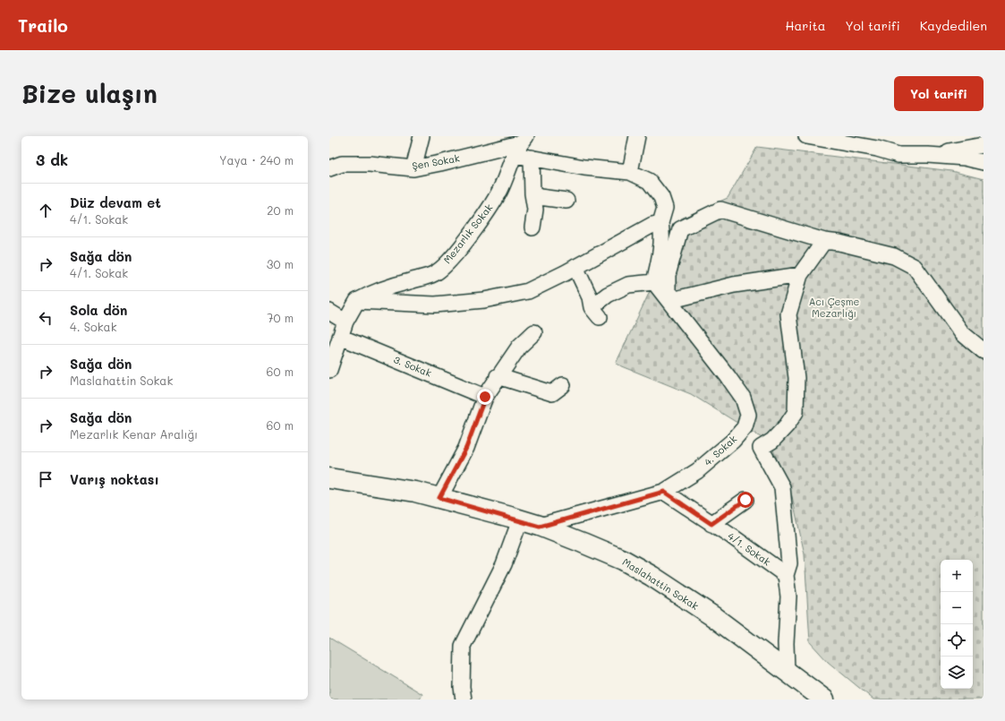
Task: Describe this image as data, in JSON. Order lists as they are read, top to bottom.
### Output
{
  "streets": {
    "main road": ["Maslahattin Sokak"],
    "street": [
      "Şen Sokak",
      "Mezarlık Sokak",
      "3. Sokak",
      "4. Sokak",
      "4/1. Sokak"
    ]
  },
  "crossings": [
    ["Şen Sokak", "Mezarlık Sokak"],
    ["4. Sokak", "4/1. Sokak"],
    ["4. Sokak", "Maslahattin Sokak"]
  ],
  "parks": ["Acı Çeşme Mezarlığı"],
  "page": {
    "header": "Trailo",
    "nav": ["Harita", "Yol tarifi", "Kaydedilen"],
    "buttons": "Yol tarifi",
    "title": "Bize ulaşın",
    "heading": ["3 dk", "Yaya · 240 m"],
    "list": [
      ["Düz devam et", "4/1. Sokak", "20 m"],
      ["Sağa dön", "4/1. Sokak", "30 m"],
      ["Sola dön", "4. Sokak", "70 m"],
      ["Sağa dön", "Maslahattin Sokak", "60 m"],
      ["Sağa dön", "Mezarlık Kenar Aralığı", "60 m"],
      "Varış noktası"
    ],
    "map_buttons": ["+", "−"]
  }
}
